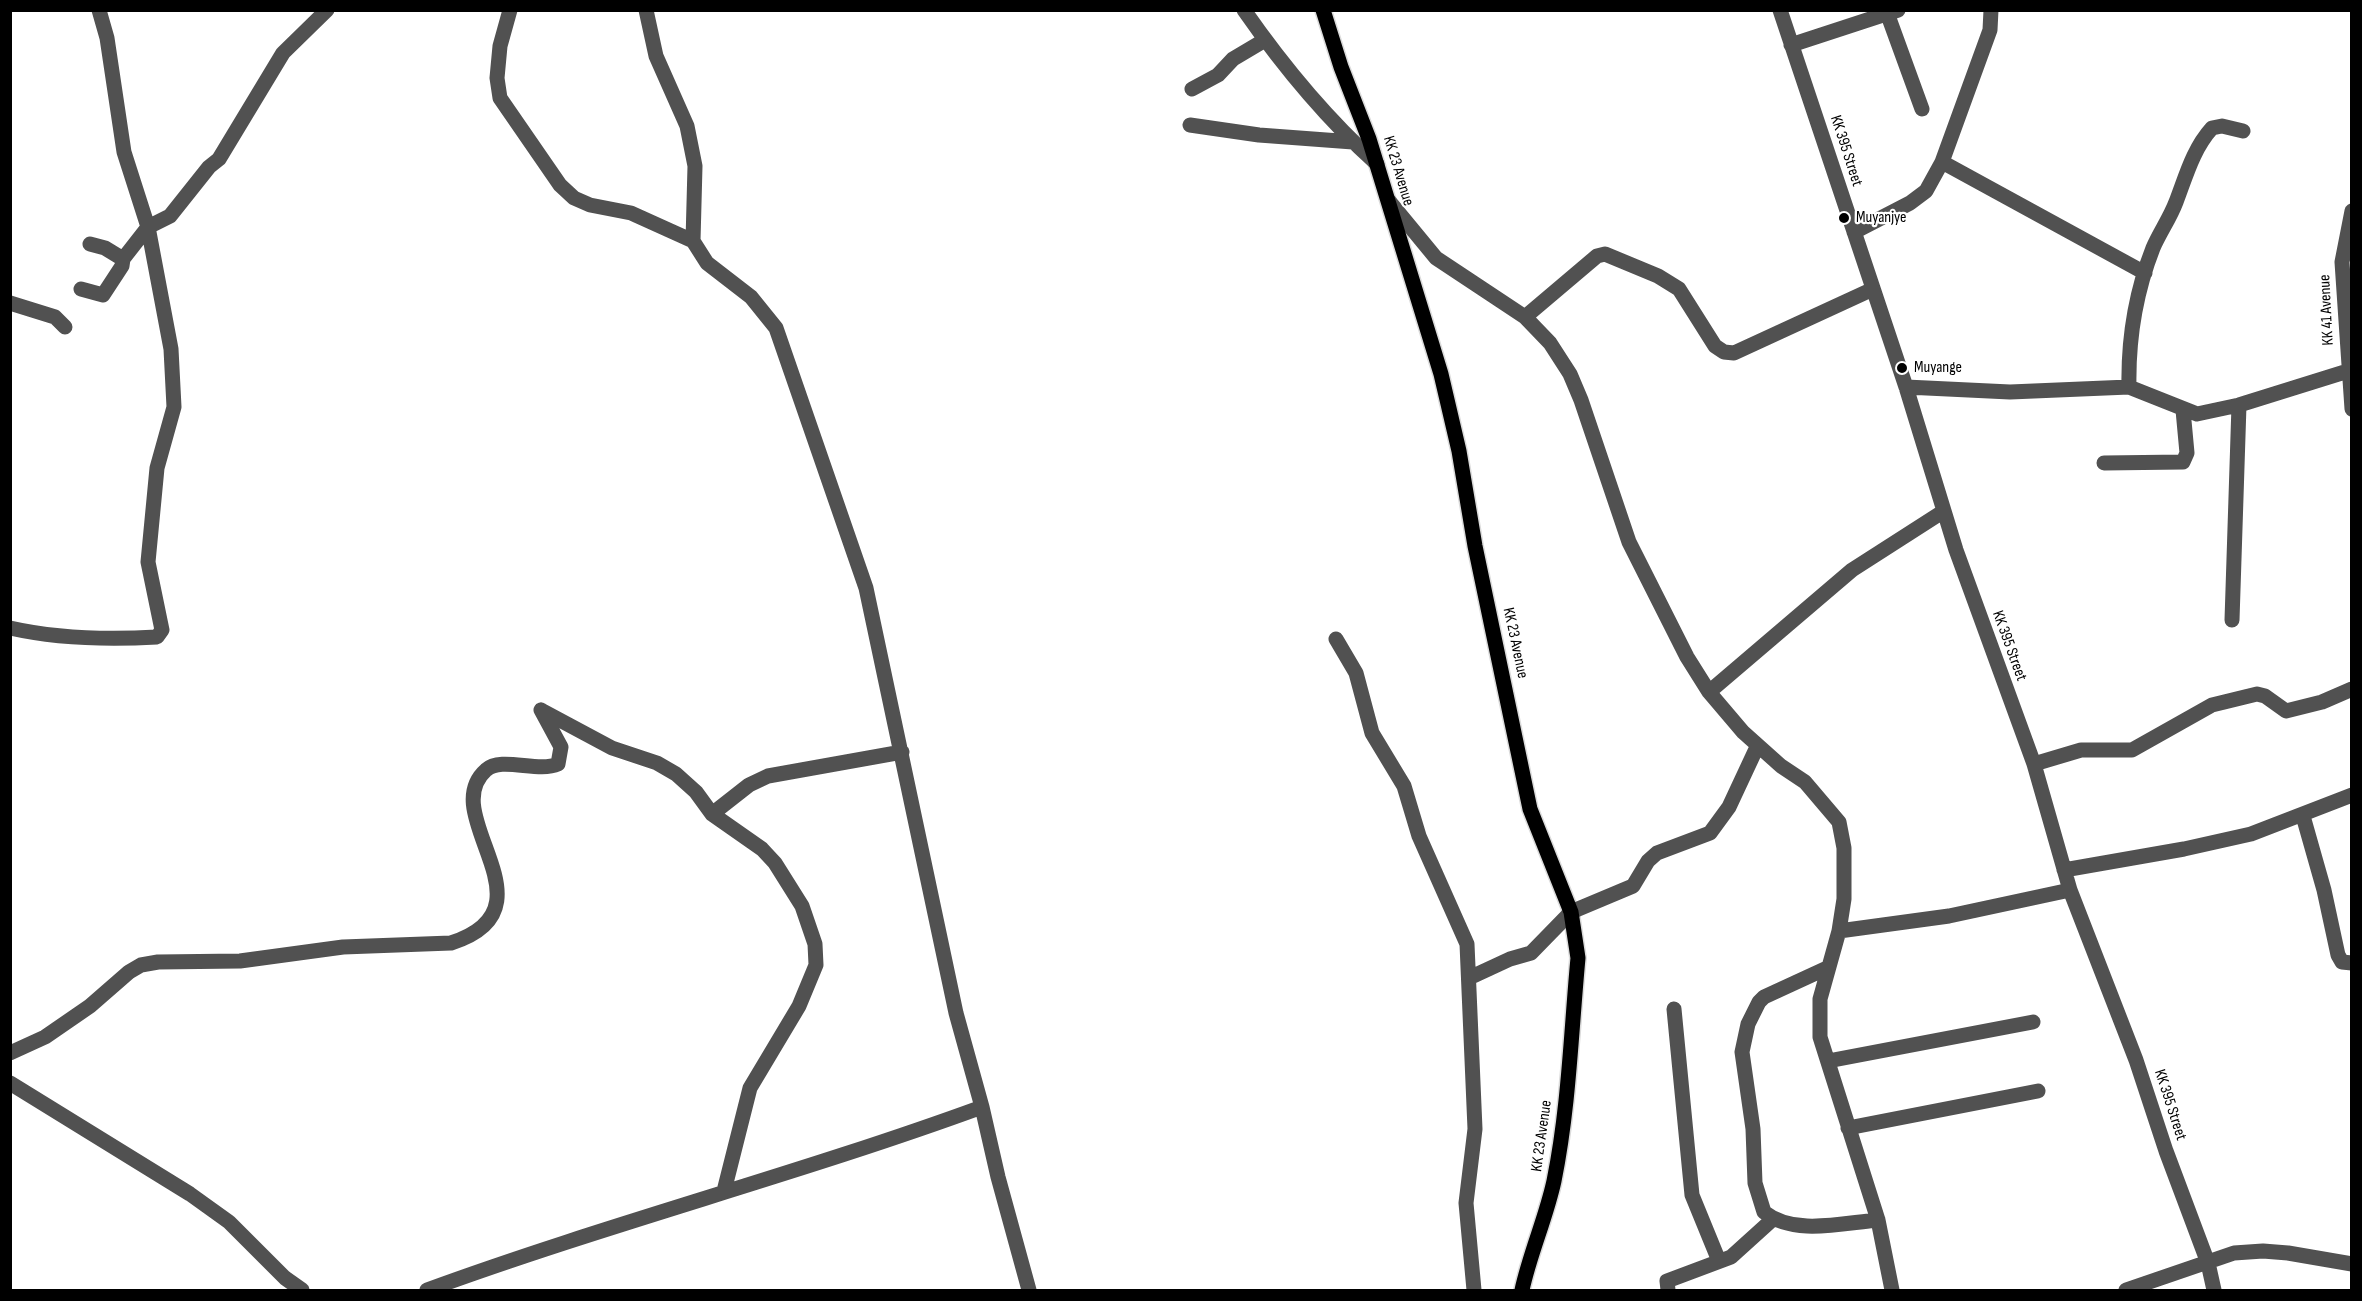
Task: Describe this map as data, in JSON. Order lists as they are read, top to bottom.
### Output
{
  "streets": {
    "main road": ["KK 23 Avenue"],
    "street": ["KK 395 Street", "KK 41 Avenue"]
  },
  "places": ["Muyanjye", "Muyange"]
}
